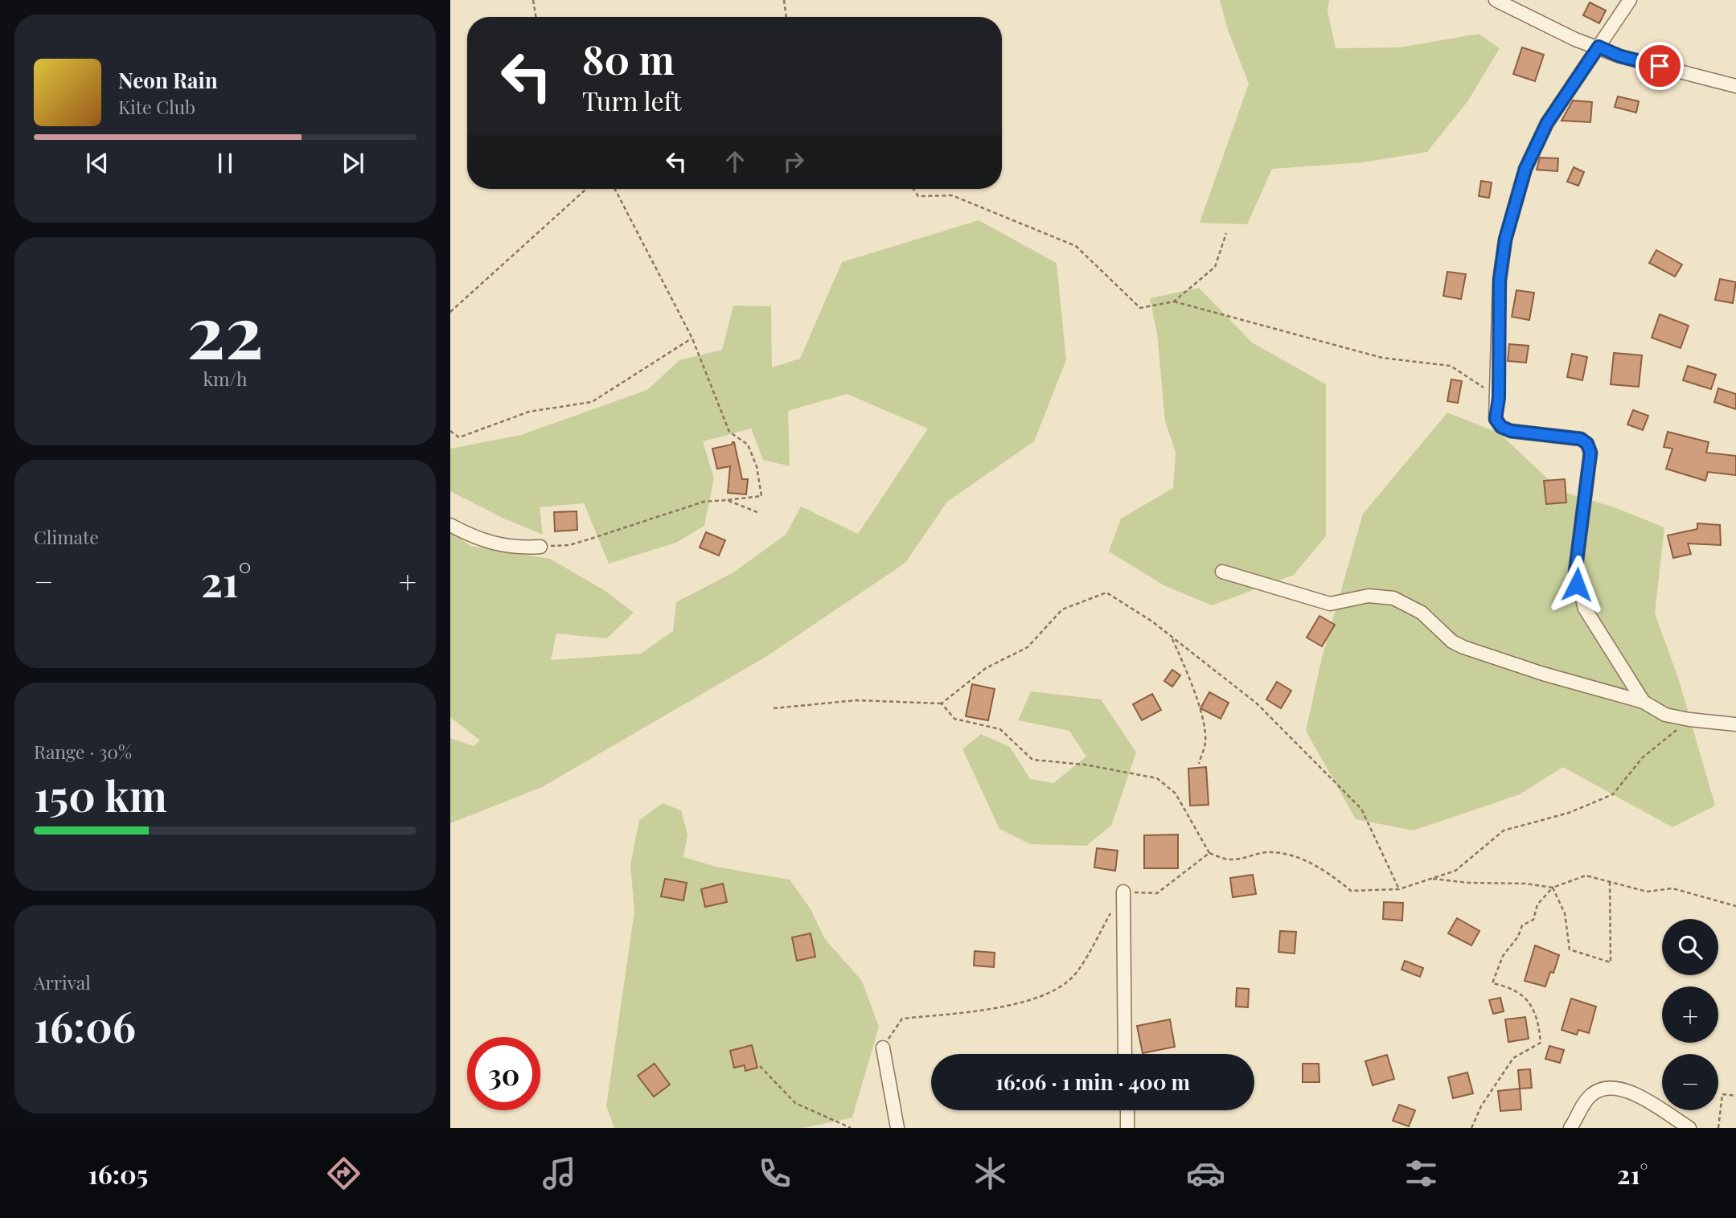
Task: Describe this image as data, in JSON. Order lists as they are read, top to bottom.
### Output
{
  "page": {
    "turn": ["80 m", "Turn left"],
    "song": ["Neon Rain", "Kite Club"],
    "tile": [
      ["22", "km/h"],
      "Climate",
      ["Range · 30%", "150 km"],
      ["Arrival", "16:06"]
    ],
    "heat": ["−", "21°", "+"],
    "map_buttons": ["+", "−"],
    "limit": "30",
    "trip": "16:06 · 1 min · 400 m",
    "tabs": ["16:05", "21°"]
  }
}
